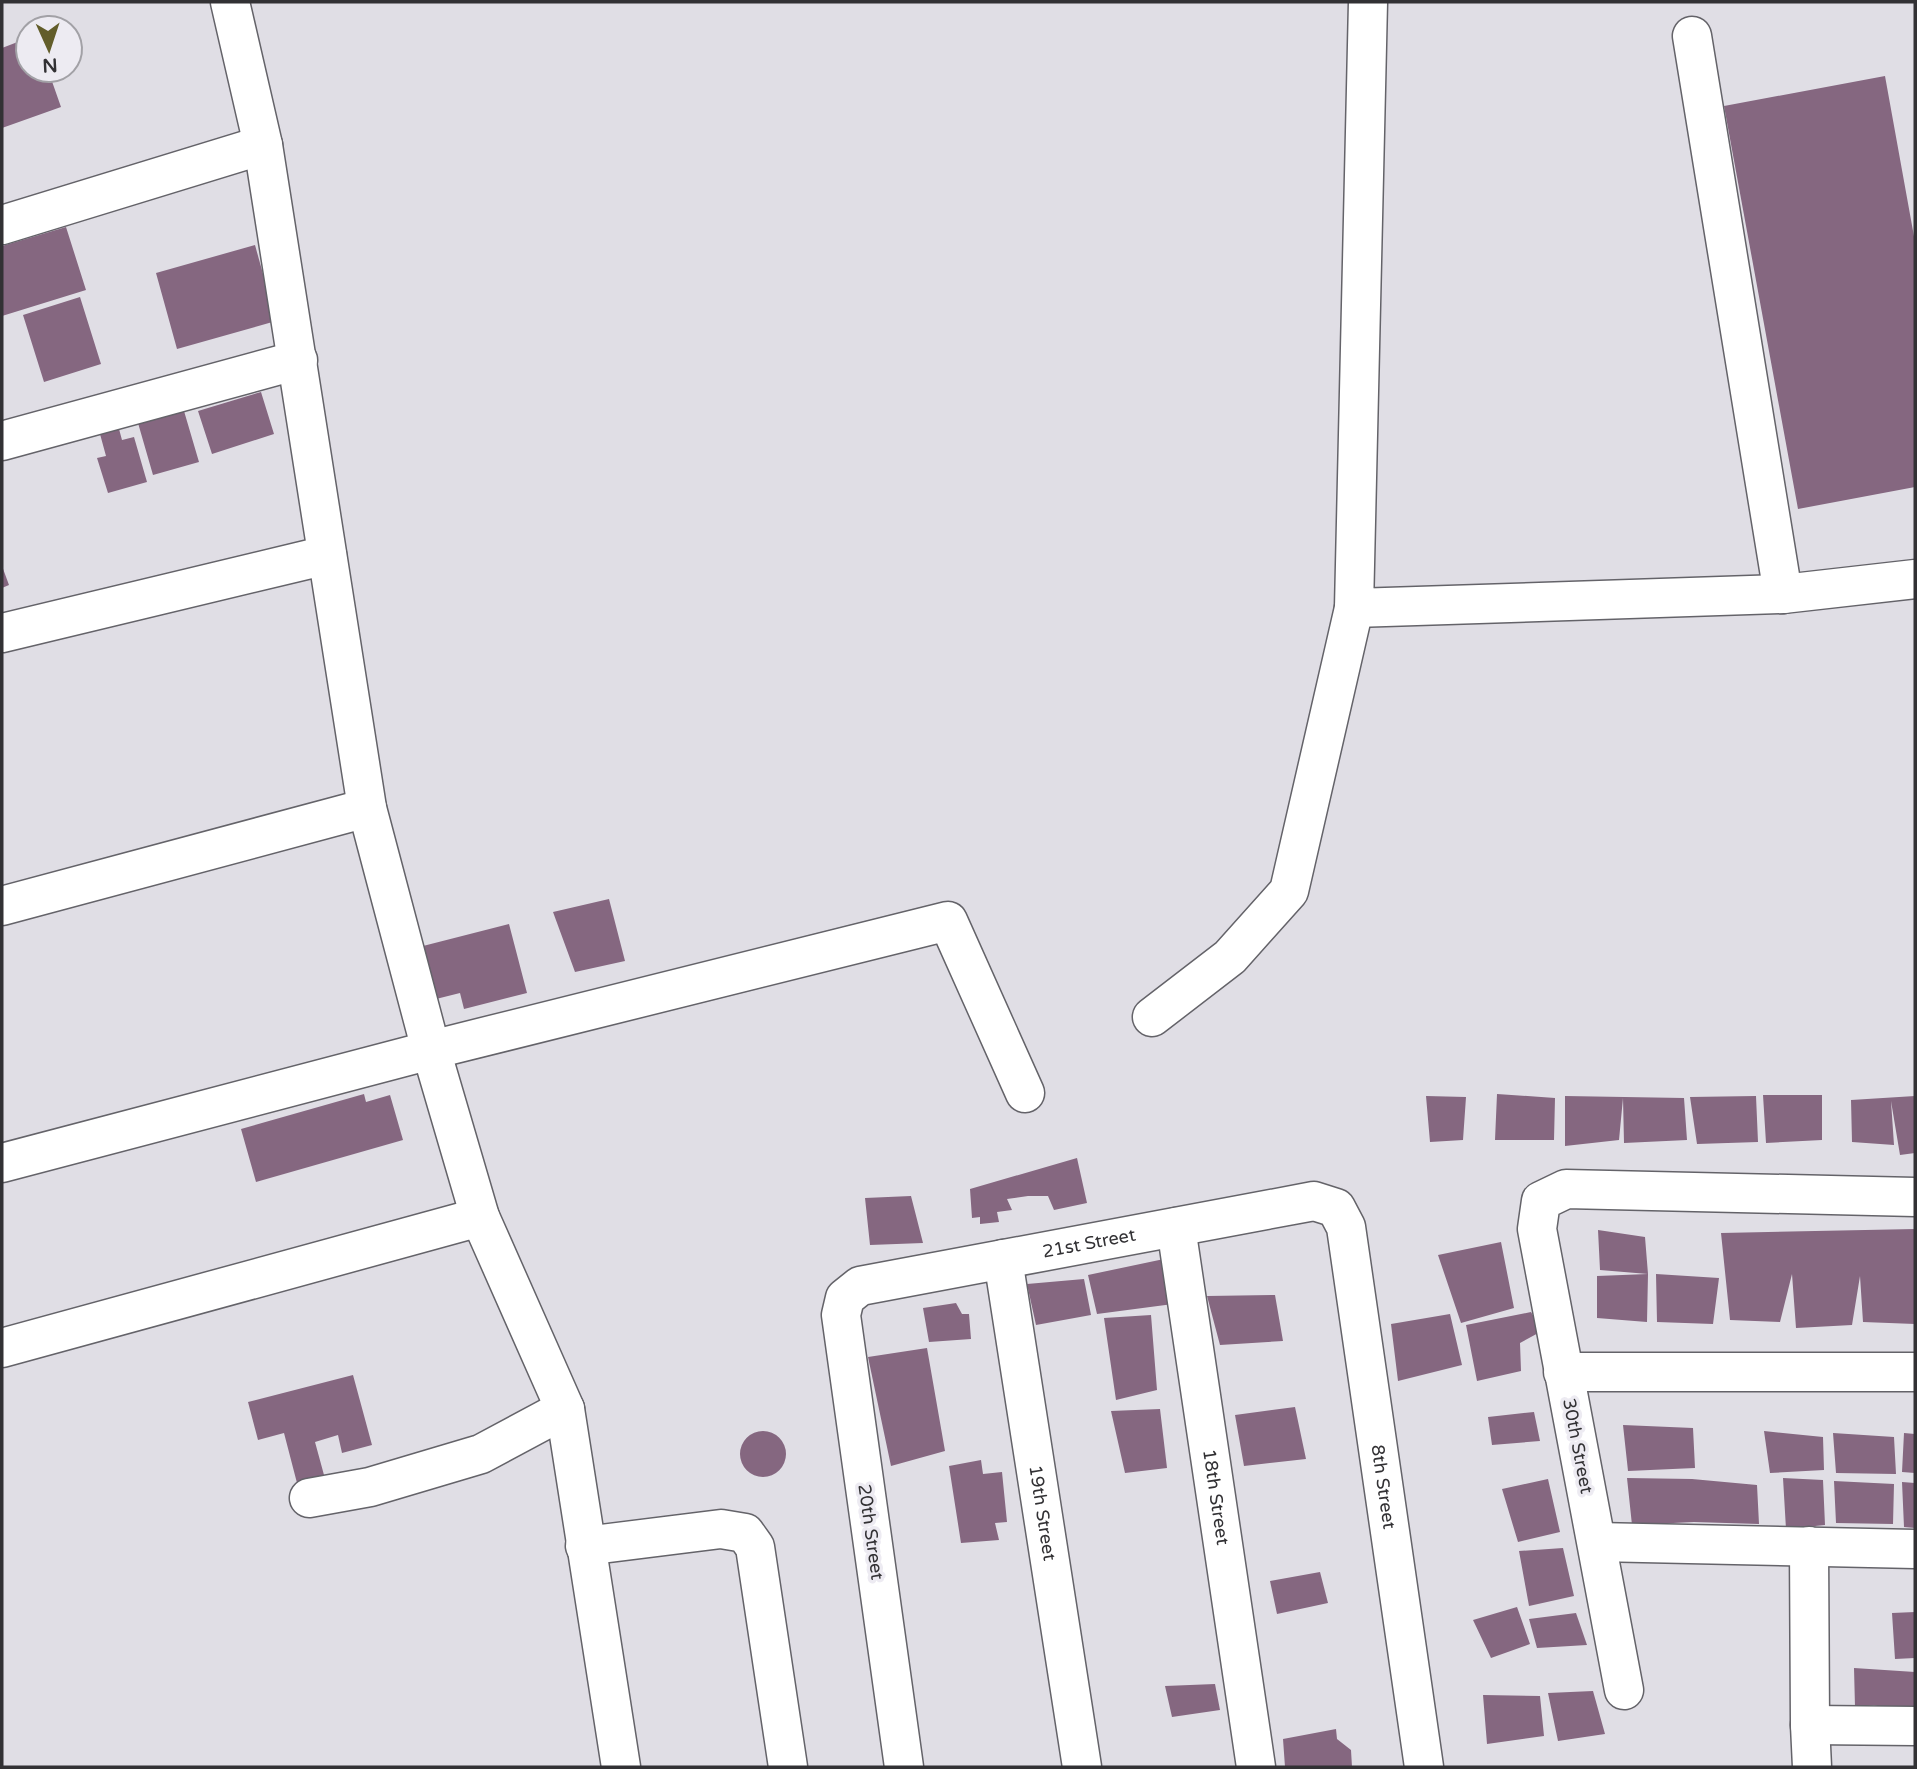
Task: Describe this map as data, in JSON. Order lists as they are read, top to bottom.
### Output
{
  "streets": {
    "street": [
      "21st Street",
      "30th Street",
      "8th Street",
      "18th Street",
      "19th Street",
      "20th Street"
    ]
  },
  "crossings": [
    ["21st Street", "8th Street"],
    ["21st Street", "18th Street"],
    ["21st Street", "19th Street"],
    ["21st Street", "20th Street"]
  ],
  "north": "bottom"
}
